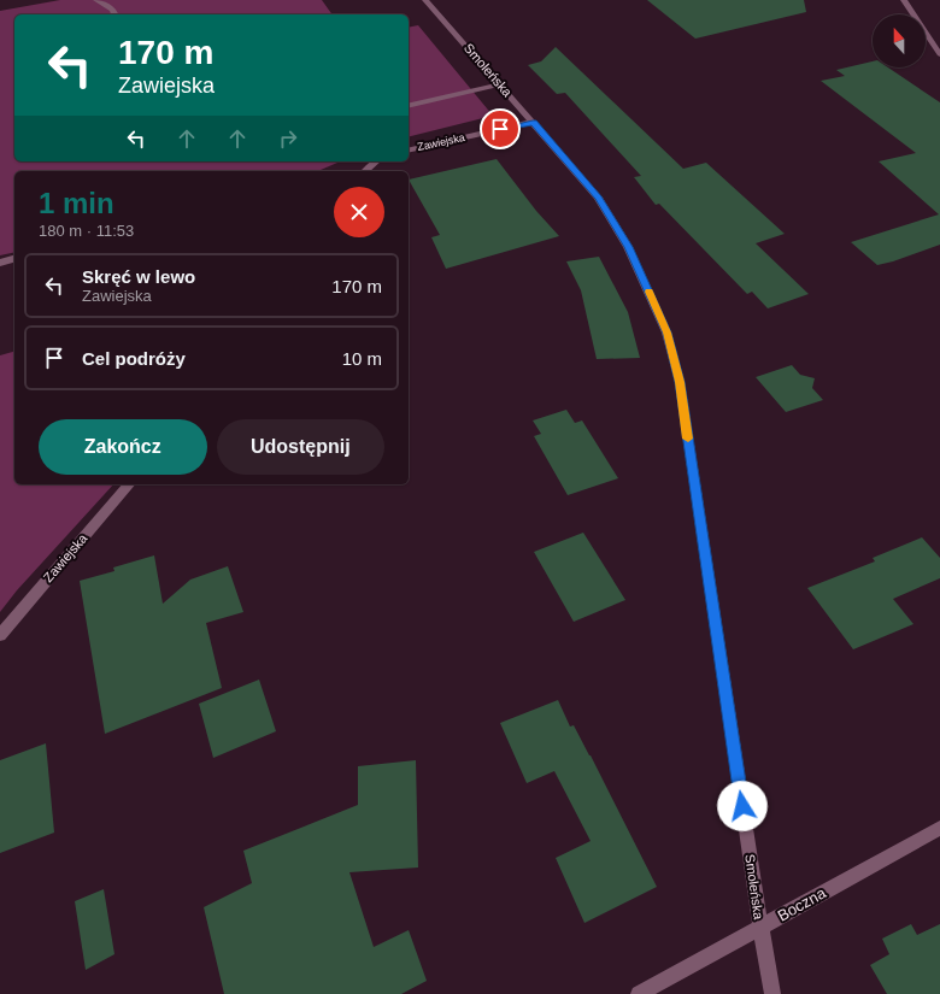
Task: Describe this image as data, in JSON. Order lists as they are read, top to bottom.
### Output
{
  "streets": {
    "street": ["Smoleńska", "Zawiejska", "Boczna"]
  },
  "crossings": [
    ["Smoleńska", "Zawiejska"],
    ["Smoleńska", "Boczna"]
  ],
  "north": "top",
  "page": {
    "turn": ["170 m", "Zawiejska"],
    "heading": ["1 min", "180 m · 11:53"],
    "list": [
      {
        "name": "Skręć w lewo",
        "note": "Zawiejska",
        "value": "170 m"
      },
      {
        "name": "Cel podróży",
        "value": "10 m"
      }
    ],
    "buttons": ["Zakończ", "Udostępnij"]
  }
}
